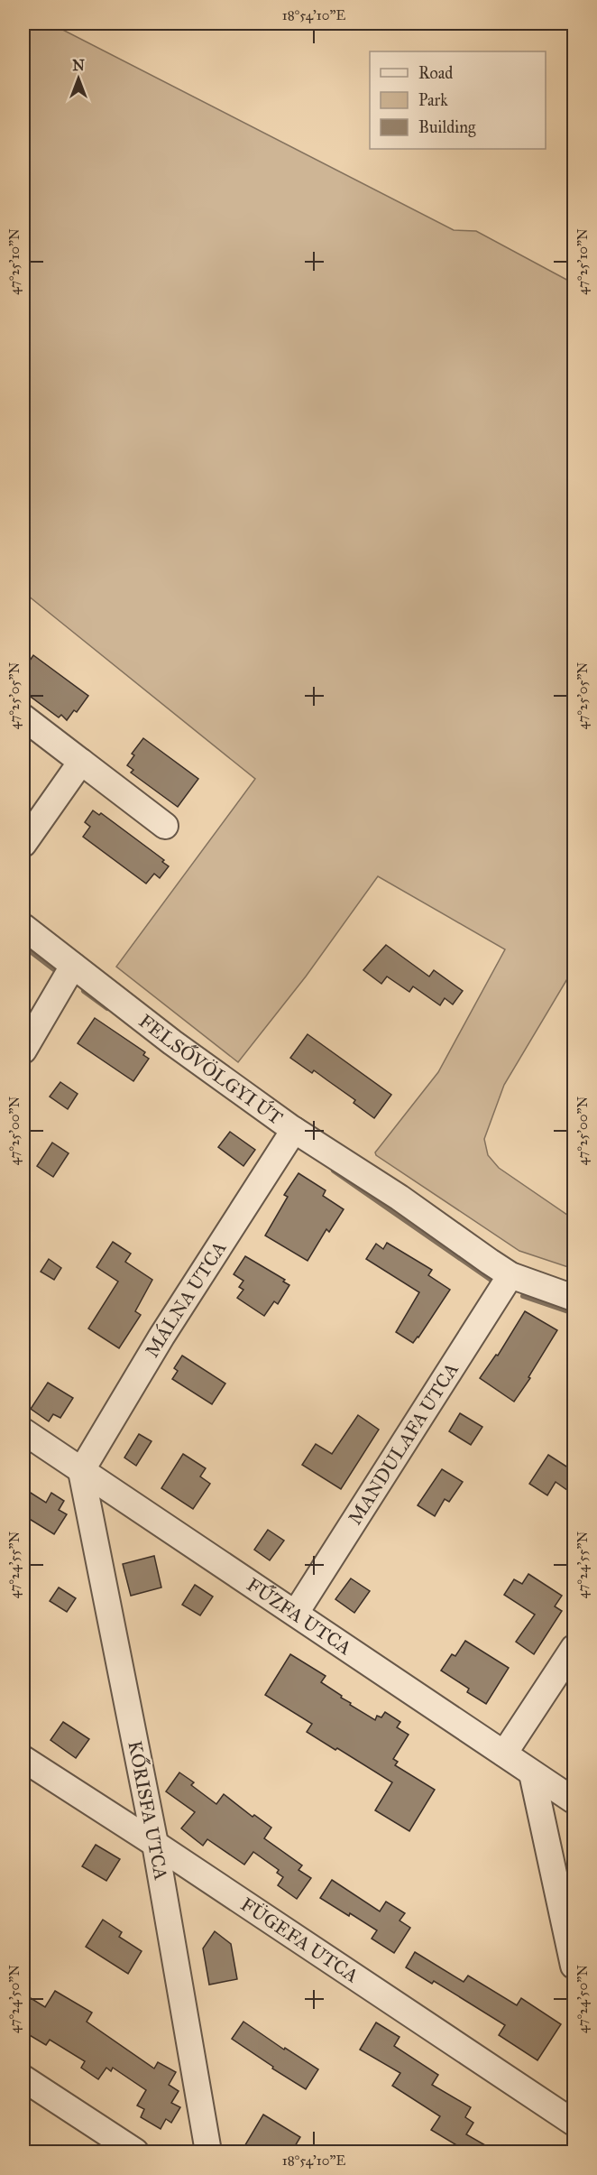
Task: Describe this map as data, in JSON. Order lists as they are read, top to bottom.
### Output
{
  "streets": {
    "street": [
      "FELSŐVÖLGYI ÚT",
      "MÁLNA UTCA",
      "MANDULAFA UTCA",
      "FŰZFA UTCA",
      "KŐRISFA UTCA",
      "FÜGEFA UTCA"
    ]
  },
  "crossings": [
    ["FELSŐVÖLGYI ÚT", "MÁLNA UTCA"],
    ["FELSŐVÖLGYI ÚT", "MANDULAFA UTCA"],
    ["MÁLNA UTCA", "FŰZFA UTCA"],
    ["MÁLNA UTCA", "KŐRISFA UTCA"],
    ["MANDULAFA UTCA", "FŰZFA UTCA"],
    ["FŰZFA UTCA", "KŐRISFA UTCA"],
    ["KŐRISFA UTCA", "FÜGEFA UTCA"]
  ],
  "legend": ["Road", "Park", "Building"],
  "north": "top",
  "coordinates": [
    "18°54'10\"E",
    "47°25'10\"N",
    "47°25'05\"N",
    "47°25'00\"N",
    "47°24'55\"N",
    "47°24'50\"N"
  ]
}
